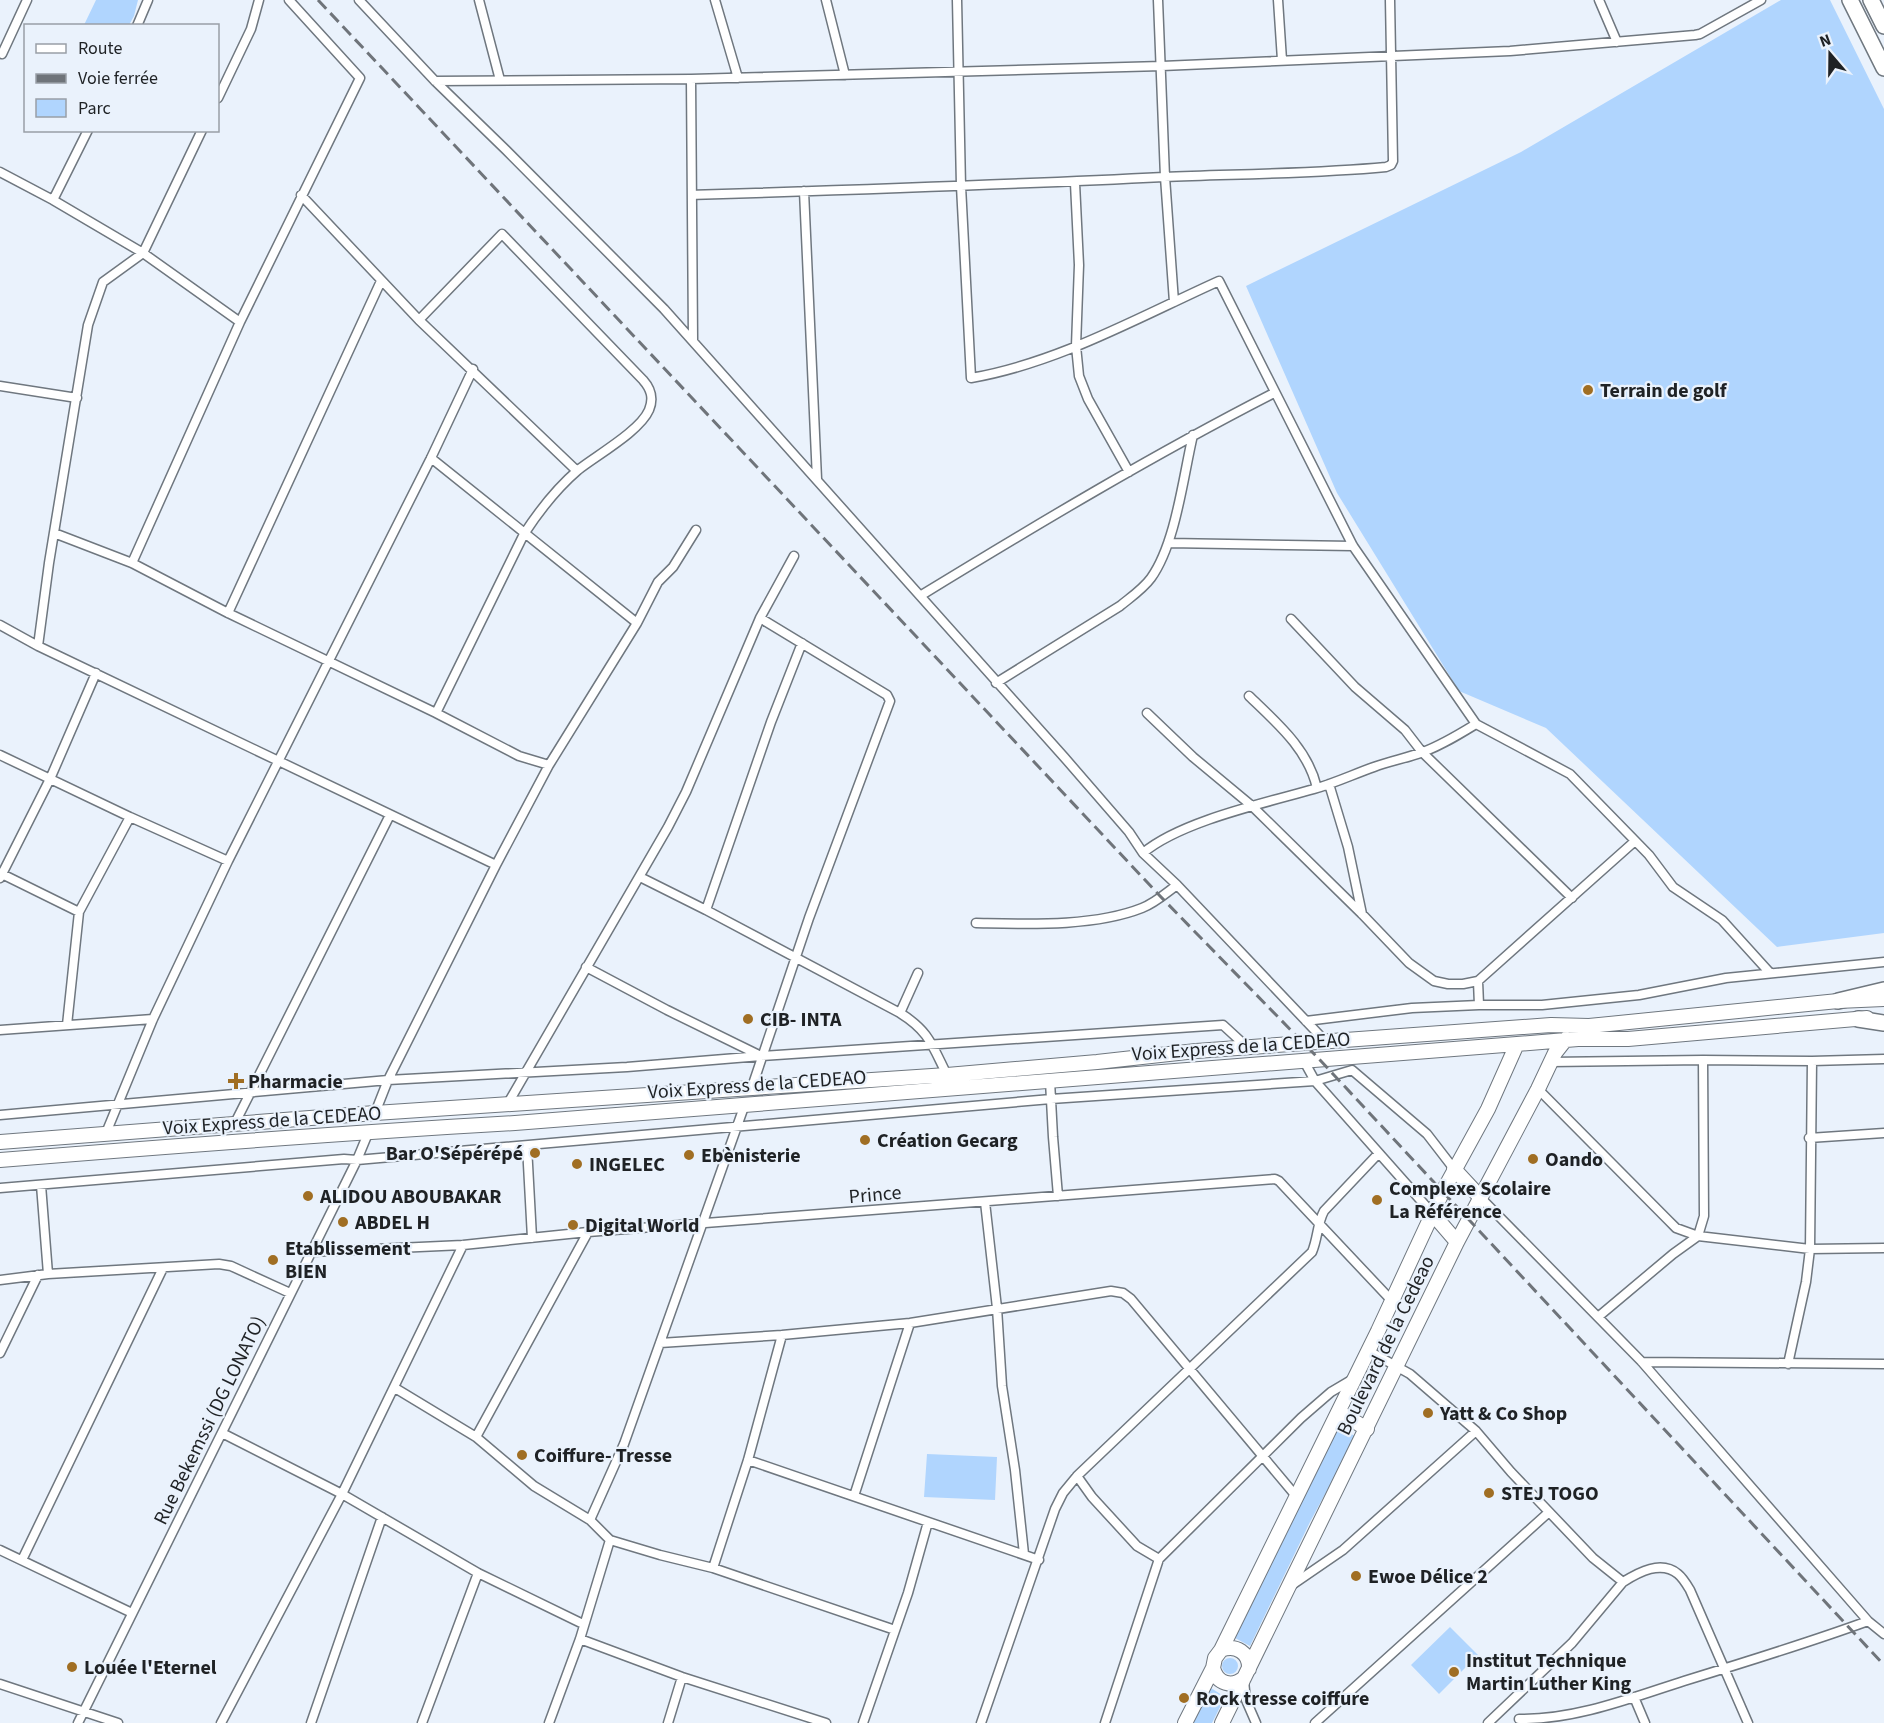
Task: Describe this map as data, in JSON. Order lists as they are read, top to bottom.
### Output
{
  "streets": {
    "main road": ["Voix Express de la CEDEAO", "Boulevard de la Cedeao"],
    "street": ["Prince", "Rue Bekemssi (DG LONATO)"]
  },
  "crossings": [
    ["Voix Express de la CEDEAO", "Boulevard de la Cedeao"],
    ["Voix Express de la CEDEAO", "Rue Bekemssi (DG LONATO)"],
    ["Prince", "Boulevard de la Cedeao"],
    ["Prince", "Rue Bekemssi (DG LONATO)"]
  ],
  "places": {
    "other": [
      "Terrain de golf",
      "CIB- INTA",
      "Création Gecarg",
      "Bar O'Sépérépé",
      "Ebènisterie",
      "Oando",
      "INGELEC",
      "ALIDOU ABOUBAKAR",
      "Complexe Scolaire La Référence",
      "ABDEL H",
      "Digital World",
      "Etablissement BIEN",
      "Yatt & Co Shop",
      "Coiffure- Tresse",
      "STEJ TOGO",
      "Ewoe Délice 2",
      "Louée l'Eternel",
      "Institut Technique Martin Luther King",
      "Rock tresse coiffure"
    ],
    "health": ["Pharmacie"]
  },
  "legend": ["Route", "Voie ferrée", "Parc"],
  "north": "top"
}
